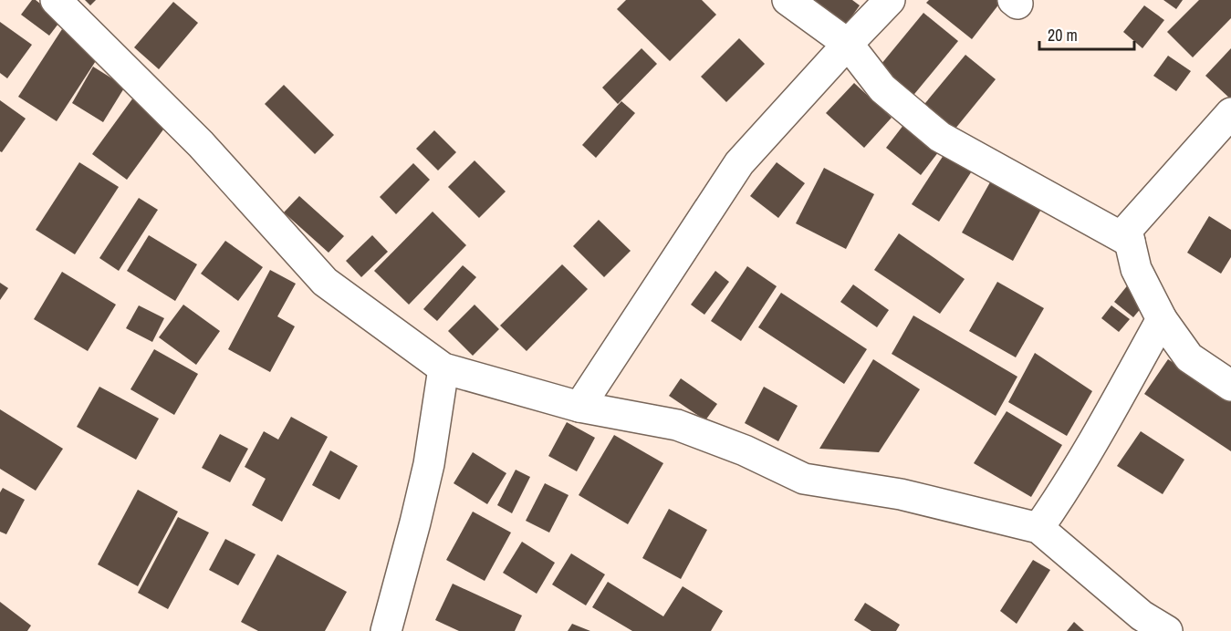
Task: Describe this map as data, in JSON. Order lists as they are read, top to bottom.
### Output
{
  "scale_bar": "20 m"
}
